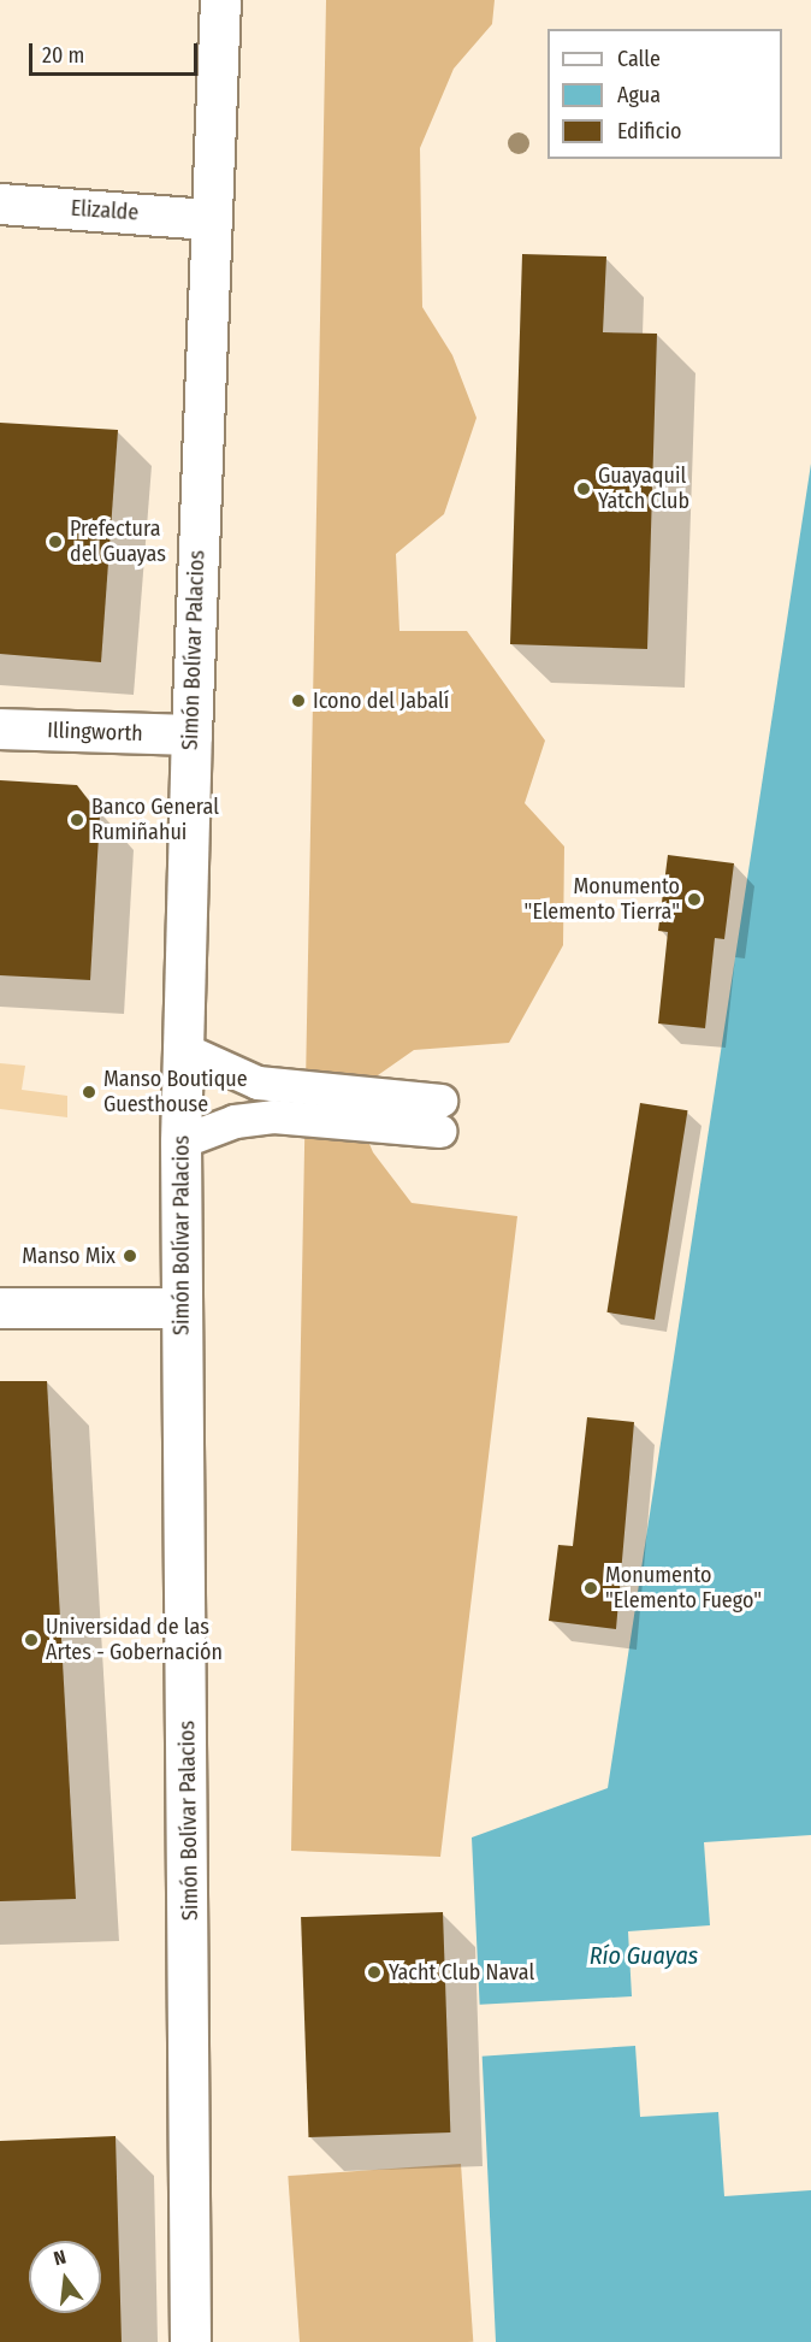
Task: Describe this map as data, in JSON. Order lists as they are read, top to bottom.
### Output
{
  "streets": {
    "main road": ["Elizalde", "Simón Bolívar Palacios", "Illingworth"]
  },
  "crossings": [
    ["Elizalde", "Simón Bolívar Palacios"],
    ["Simón Bolívar Palacios", "Illingworth"]
  ],
  "water": ["Río Guayas"],
  "places": [
    "Guayaquil Yatch Club",
    "Prefectura del Guayas",
    "Icono del Jabalí",
    "Banco General Rumiñahui",
    "Monumento \"Elemento Tierra\"",
    "Manso Boutique Guesthouse",
    "Manso Mix",
    "Monumento \"Elemento Fuego\"",
    "Universidad de las Artes - Gobernación",
    "Yacht Club Naval"
  ],
  "legend": ["Calle", "Agua", "Edificio"],
  "scale_bar": "20 m",
  "north": "top"
}
